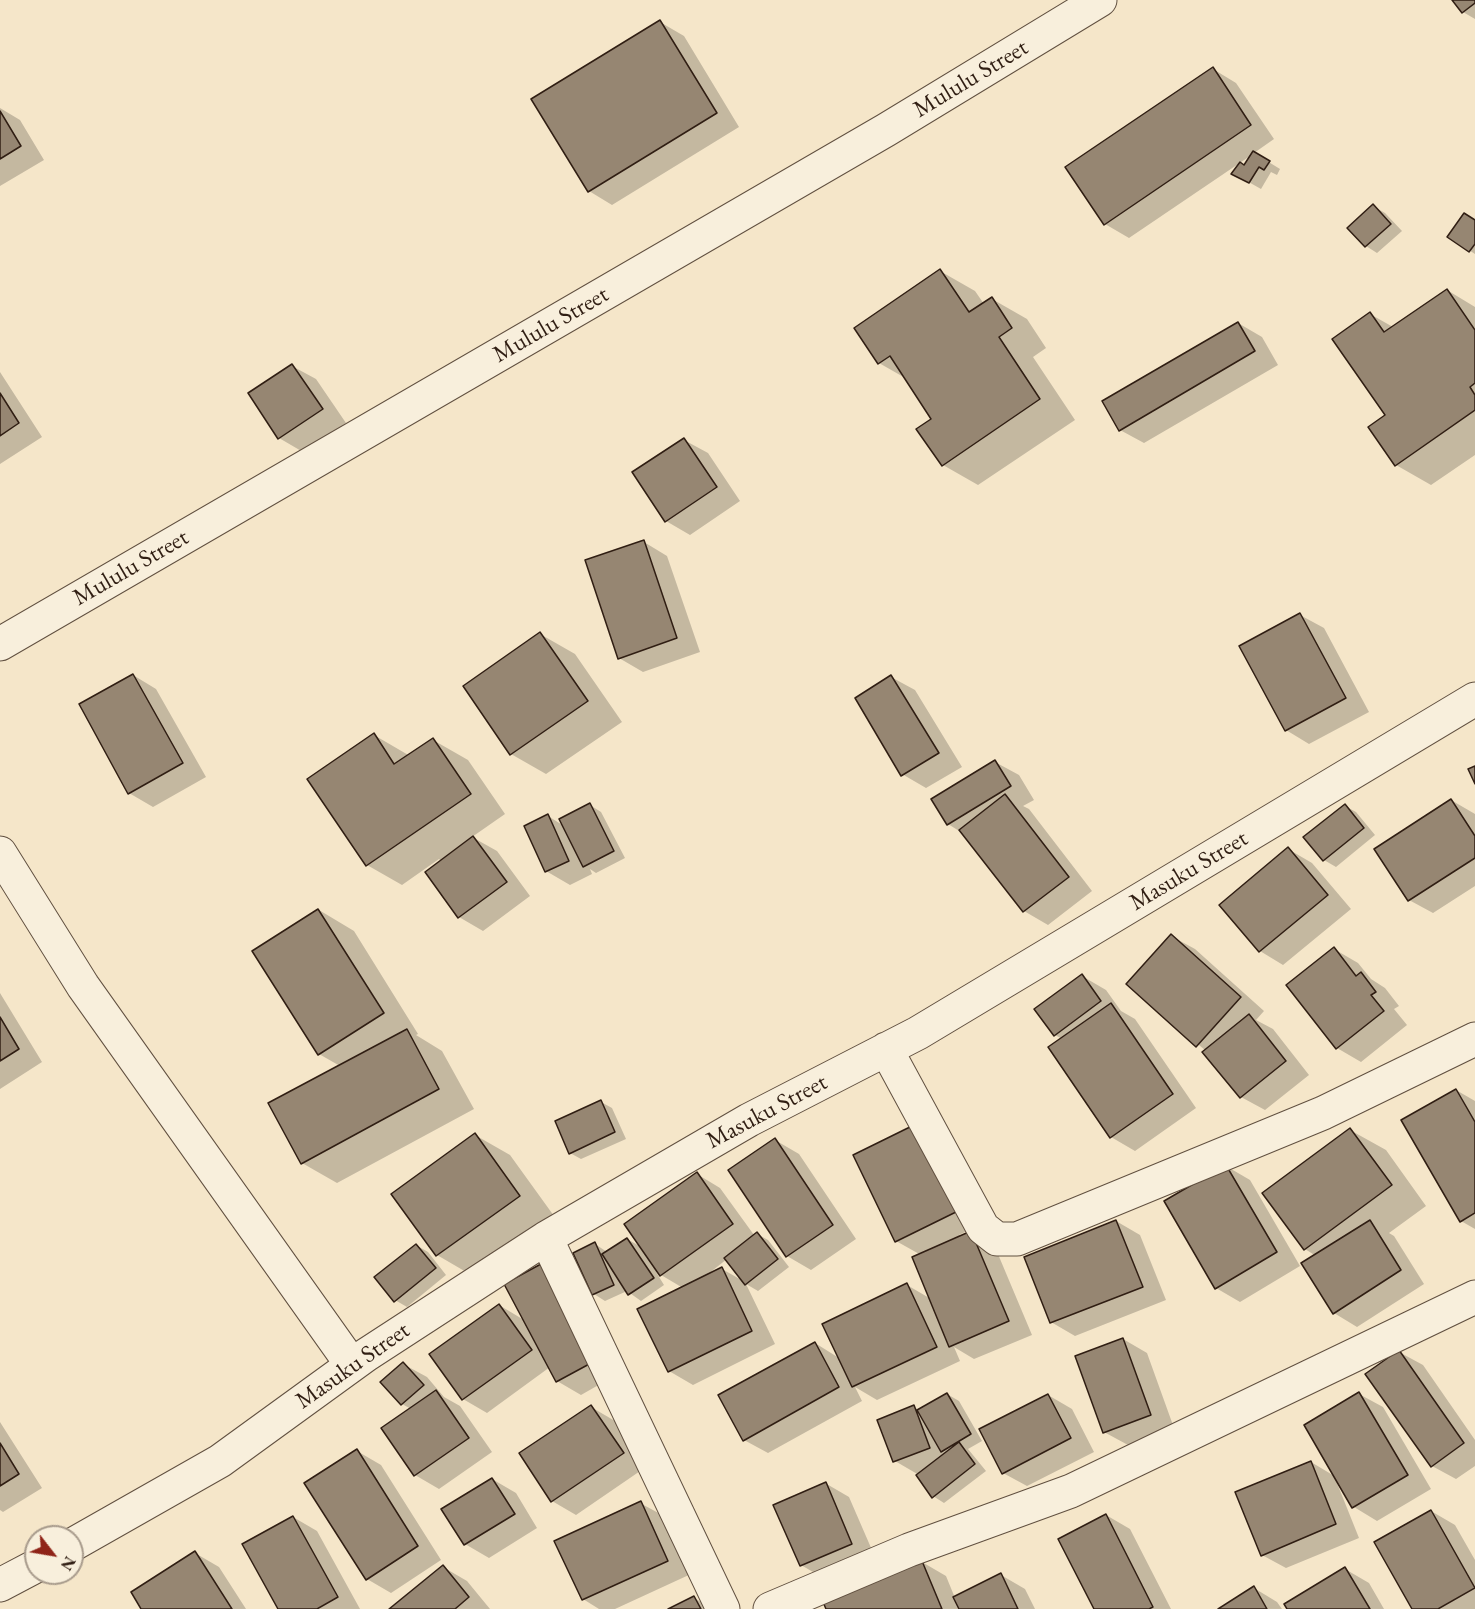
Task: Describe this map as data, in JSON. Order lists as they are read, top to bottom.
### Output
{
  "streets": {
    "street": ["Mululu Street", "Masuku Street"]
  },
  "north": "bottom right"
}
